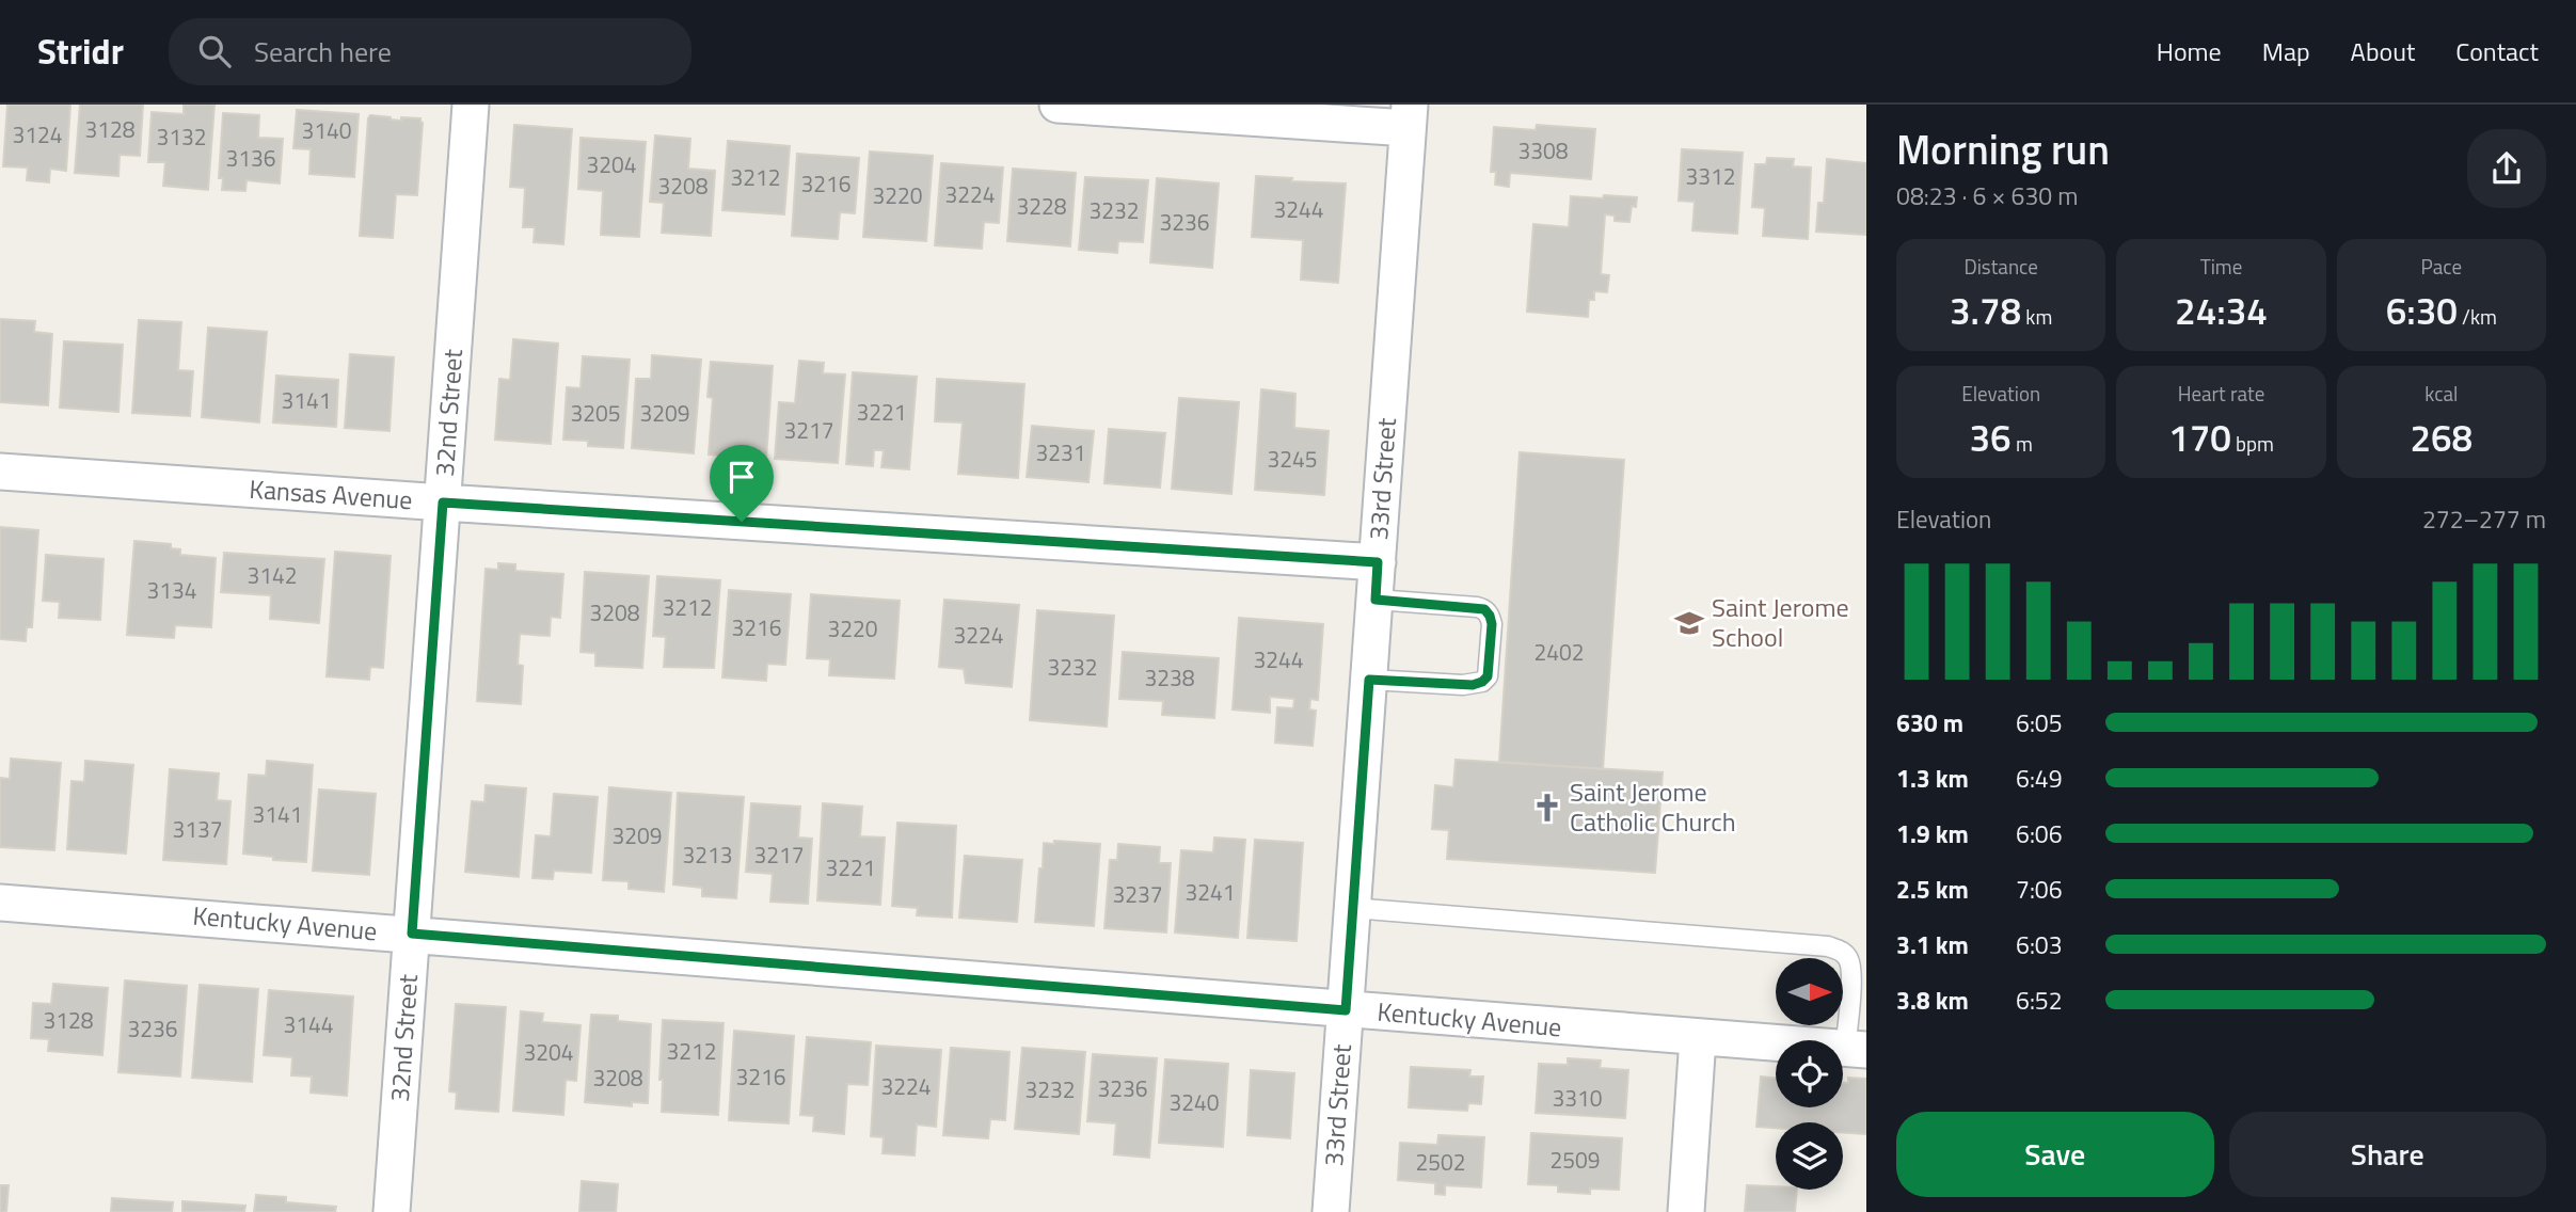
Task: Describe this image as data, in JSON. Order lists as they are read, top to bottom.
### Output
{
  "streets": {
    "street": [
      "32nd Street",
      "33rd Street",
      "Kansas Avenue",
      "Kentucky Avenue"
    ]
  },
  "crossings": [
    ["32nd Street", "Kansas Avenue"],
    ["32nd Street", "Kentucky Avenue"],
    ["33rd Street", "Kansas Avenue"],
    ["33rd Street", "Kentucky Avenue"]
  ],
  "places": {
    "school or university": ["Saint Jerome School"],
    "church": ["Saint Jerome Catholic Church"]
  },
  "house_numbers": [
    "3128",
    "3140",
    "3124",
    "3132",
    "3308",
    "3136",
    "3204",
    "3312",
    "3212",
    "3216",
    "3208",
    "3224",
    "3220",
    "3228",
    "3244",
    "3232",
    "3236",
    "3141",
    "3221",
    "3205",
    "3209",
    "3217",
    "3231",
    "3245",
    "3142",
    "3134",
    "3212",
    "3208",
    "3216",
    "3220",
    "3224",
    "2402",
    "3244",
    "3232",
    "3238",
    "3141",
    "3137",
    "3209",
    "3213",
    "3217",
    "3221",
    "3241",
    "3237",
    "3128",
    "3144",
    "3236",
    "3212",
    "3204",
    "3216",
    "3208",
    "3224",
    "3236",
    "3232",
    "3310",
    "3240",
    "2509",
    "2502"
  ],
  "north": "right",
  "page": {
    "header": "Stridr",
    "search": "Search here",
    "nav": [
      "Home",
      "Map",
      "About",
      "Contact"
    ],
    "heading": ["Morning run", "08:23 · 6 × 630 m"],
    "stats": [
      ["Distance", "3.78 km"],
      ["Time", "24:34"],
      ["Pace", "6:30 /km"],
      ["Elevation", "36 m"],
      ["Heart rate", "170 bpm"],
      ["kcal", "268"]
    ],
    "chart": ["Elevation", "272–277 m"],
    "list": [
      {
        "name": "630 m",
        "note": "6:05"
      },
      {
        "name": "1.3 km",
        "note": "6:49"
      },
      {
        "name": "1.9 km",
        "note": "6:06"
      },
      {
        "name": "2.5 km",
        "note": "7:06"
      },
      {
        "name": "3.1 km",
        "note": "6:03"
      },
      {
        "name": "3.8 km",
        "note": "6:52"
      }
    ],
    "buttons": ["Save", "Share"]
  }
}
